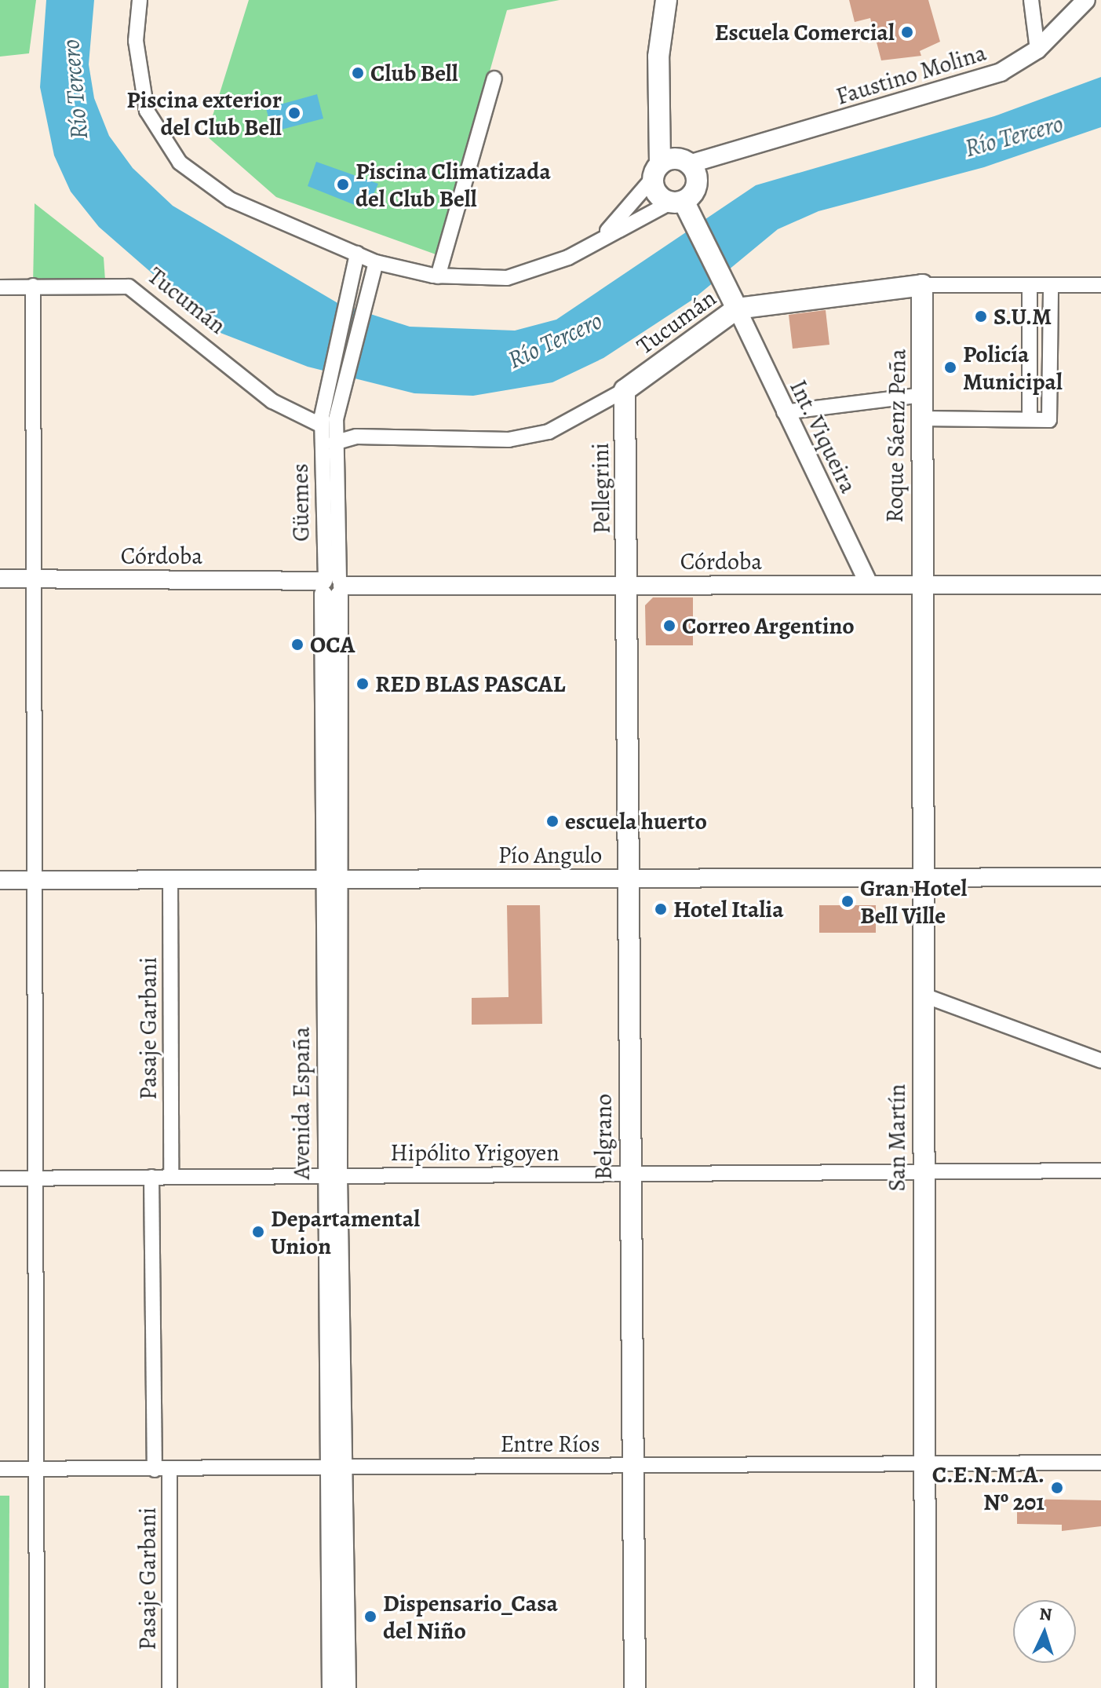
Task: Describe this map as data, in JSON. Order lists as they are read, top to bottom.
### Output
{
  "streets": {
    "main road": [
      "Tucumán",
      "Roque Sáenz Peña",
      "Pellegrini",
      "Belgrano",
      "San Martín"
    ],
    "street": [
      "Faustino Molina",
      "Int. Viqueira",
      "Güemes",
      "Córdoba",
      "Pío Angulo",
      "Pasaje Garbani",
      "Avenida España",
      "Hipólito Yrigoyen",
      "Entre Ríos"
    ]
  },
  "crossings": [
    ["Tucumán", "Roque Sáenz Peña"],
    ["Tucumán", "Int. Viqueira"],
    ["Tucumán", "Pellegrini"],
    ["Tucumán", "Güemes"],
    ["Roque Sáenz Peña", "Córdoba"],
    ["Roque Sáenz Peña", "San Martín"],
    ["Int. Viqueira", "Córdoba"],
    ["Pellegrini", "Córdoba"],
    ["Pellegrini", "Belgrano"],
    ["Güemes", "Córdoba"],
    ["Güemes", "Avenida España"],
    ["Córdoba", "Avenida España"],
    ["Córdoba", "Belgrano"],
    ["Córdoba", "San Martín"],
    ["Pío Angulo", "Pasaje Garbani"],
    ["Pío Angulo", "Avenida España"],
    ["Pío Angulo", "Belgrano"],
    ["Pío Angulo", "San Martín"],
    ["Pasaje Garbani", "Hipólito Yrigoyen"],
    ["Pasaje Garbani", "Entre Ríos"],
    ["Avenida España", "Hipólito Yrigoyen"],
    ["Avenida España", "Entre Ríos"],
    ["Belgrano", "Hipólito Yrigoyen"],
    ["Belgrano", "Entre Ríos"],
    ["San Martín", "Hipólito Yrigoyen"],
    ["San Martín", "Entre Ríos"]
  ],
  "water": ["Río Tercero"],
  "places": [
    "Escuela Comercial",
    "Club Bell",
    "Piscina exterior del Club Bell",
    "Piscina Climatizada del Club Bell",
    "S.U.M",
    "Policía Municipal",
    "Correo Argentino",
    "OCA",
    "RED BLAS PASCAL",
    "escuela huerto",
    "Gran Hotel Bell Ville",
    "Hotel Italia",
    "Departamental Union",
    "C.E.N.M.A. Nº 201",
    "Dispensario_Casa del Niño"
  ],
  "north": "top"
}
